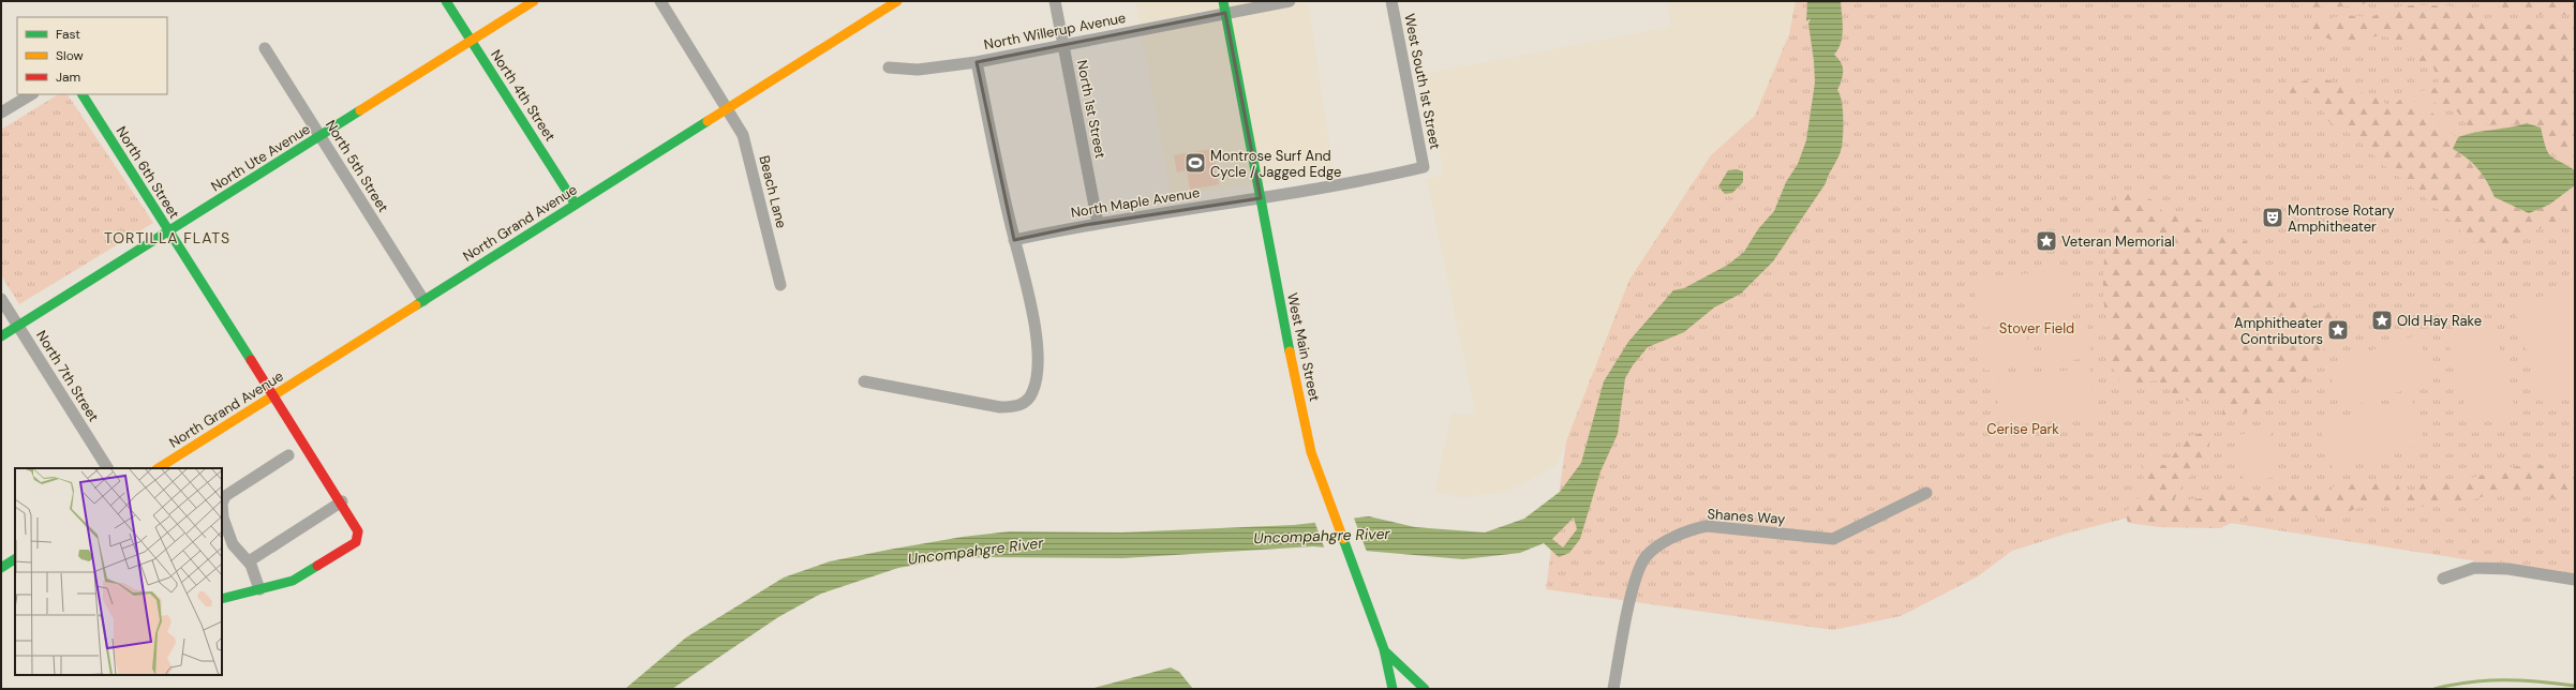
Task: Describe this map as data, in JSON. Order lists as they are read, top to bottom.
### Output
{
  "streets": {
    "street": [
      "North Willerup Avenue",
      "West South 1st Street",
      "North 4th Street",
      "North 1st Street",
      "North Ute Avenue",
      "North 5th Street",
      "North 6th Street",
      "Beach Lane",
      "North Maple Avenue",
      "North Grand Avenue",
      "West Main Street",
      "North 7th Street",
      "Shanes Way"
    ]
  },
  "crossings": [
    ["North Willerup Avenue", "North 1st Street"],
    ["North Willerup Avenue", "West Main Street"],
    ["West South 1st Street", "North Maple Avenue"],
    ["North 4th Street", "North Ute Avenue"],
    ["North 4th Street", "North Grand Avenue"],
    ["North 1st Street", "North Maple Avenue"],
    ["North Ute Avenue", "North 5th Street"],
    ["North Ute Avenue", "North 6th Street"],
    ["North Ute Avenue", "North 7th Street"],
    ["North 5th Street", "North Grand Avenue"],
    ["North 6th Street", "North Grand Avenue"],
    ["Beach Lane", "North Grand Avenue"],
    ["North Maple Avenue", "West Main Street"]
  ],
  "districts": ["TORTILLA FLATS"],
  "water": ["Uncompahgre River"],
  "parks": ["Stover Field", "Cerise Park"],
  "places": {
    "sports": ["Montrose Surf And Cycle / Jagged Edge"],
    "theatre": ["Montrose Rotary Amphitheater"],
    "place": ["Veteran Memorial", "Old Hay Rake", "Amphitheater Contributors"]
  },
  "legend": ["Fast", "Slow", "Jam"]
}
